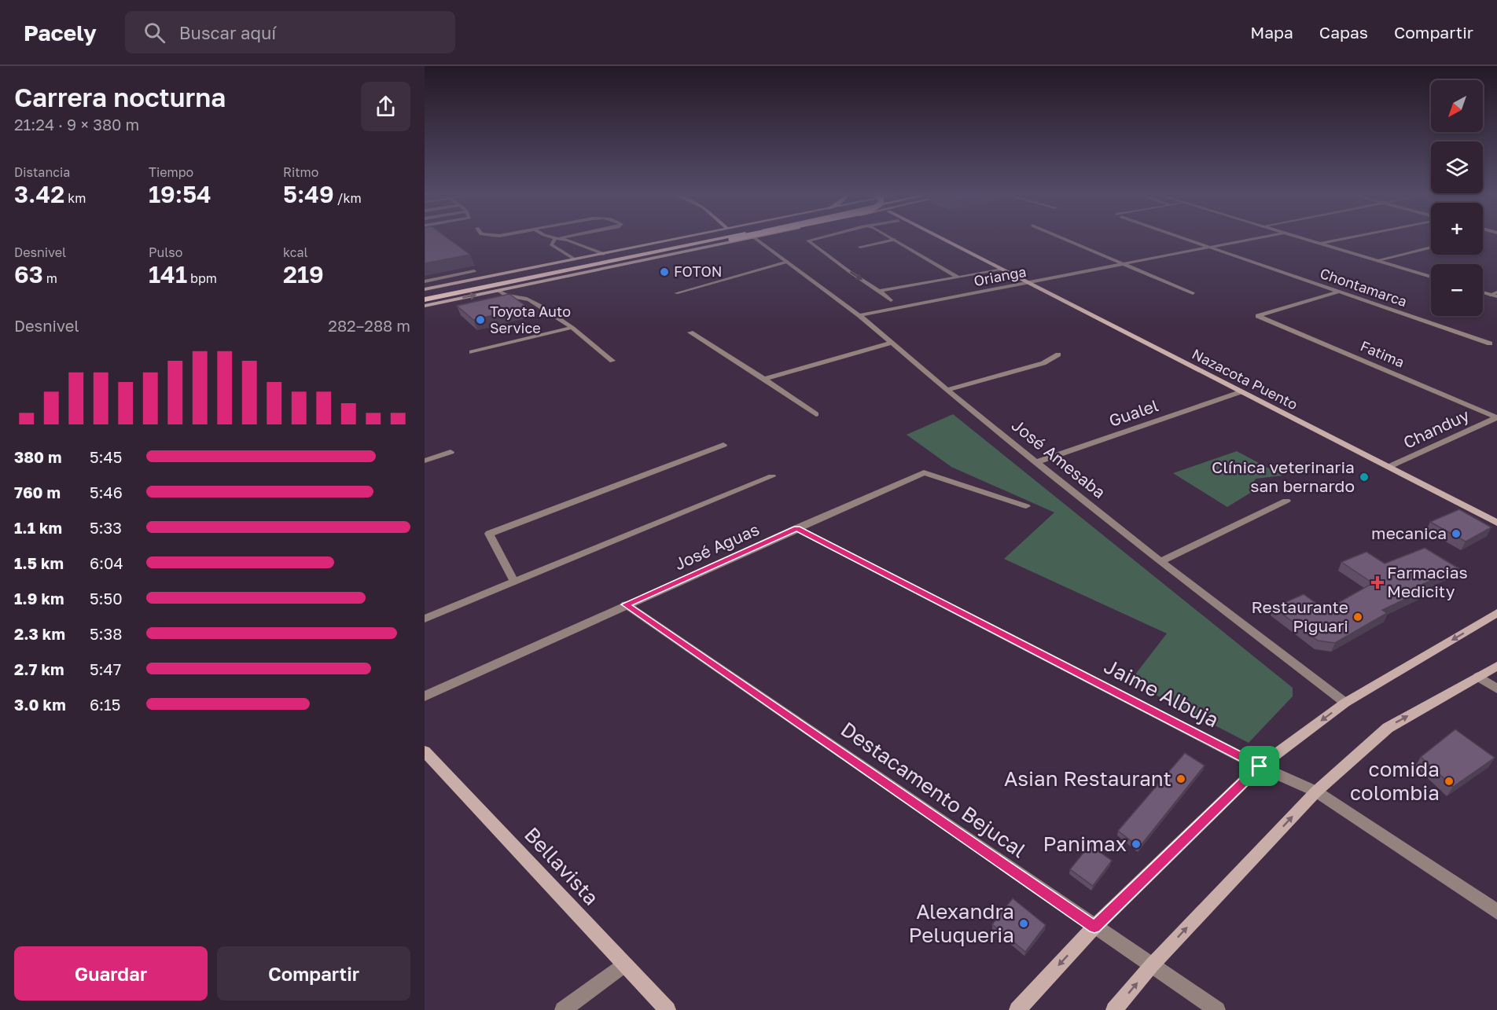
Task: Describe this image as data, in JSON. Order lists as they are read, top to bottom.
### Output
{
  "streets": {
    "main road": ["Nazacota Puento", "Bellavista"],
    "street": [
      "Orianga",
      "Chontamarca",
      "Fatima",
      "Gualel",
      "Chanduy",
      "José Amesaba",
      "José Aguas",
      "Jaime Albuja",
      "Destacamento Bejucal"
    ]
  },
  "crossings": [
    ["Orianga", "Chontamarca"],
    ["Orianga", "Nazacota Puento"],
    ["Orianga", "José Amesaba"],
    ["Chontamarca", "Fatima"],
    ["Fatima", "Chanduy"],
    ["Nazacota Puento", "Gualel"],
    ["Nazacota Puento", "Chanduy"],
    ["Gualel", "José Amesaba"],
    ["José Aguas", "Jaime Albuja"],
    ["José Aguas", "Destacamento Bejucal"]
  ],
  "places": {
    "other": [
      "FOTON",
      "Toyota Auto Service",
      "Clínica veterinaria san bernardo",
      "mecanica",
      "Restaurante Piguari",
      "Asian Restaurant",
      "comida colombia",
      "Panimax",
      "Alexandra Peluqueria"
    ],
    "health": ["Farmacias Medicity"]
  },
  "north": "bottom left",
  "page": {
    "header": "Pacely",
    "search": "Buscar aquí",
    "nav": ["Mapa", "Capas", "Compartir"],
    "heading": ["Carrera nocturna", "21:24 · 9 × 380 m"],
    "map_buttons": ["+", "−"],
    "stats": [
      ["Distancia", "3.42 km"],
      ["Tiempo", "19:54"],
      ["Ritmo", "5:49 /km"],
      ["Desnivel", "63 m"],
      ["Pulso", "141 bpm"],
      ["kcal", "219"]
    ],
    "chart": ["Desnivel", "282–288 m"],
    "list": [
      {
        "name": "380 m",
        "note": "5:45"
      },
      {
        "name": "760 m",
        "note": "5:46"
      },
      {
        "name": "1.1 km",
        "note": "5:33"
      },
      {
        "name": "1.5 km",
        "note": "6:04"
      },
      {
        "name": "1.9 km",
        "note": "5:50"
      },
      {
        "name": "2.3 km",
        "note": "5:38"
      },
      {
        "name": "2.7 km",
        "note": "5:47"
      },
      {
        "name": "3.0 km",
        "note": "6:15"
      }
    ],
    "buttons": ["Guardar", "Compartir"]
  }
}
